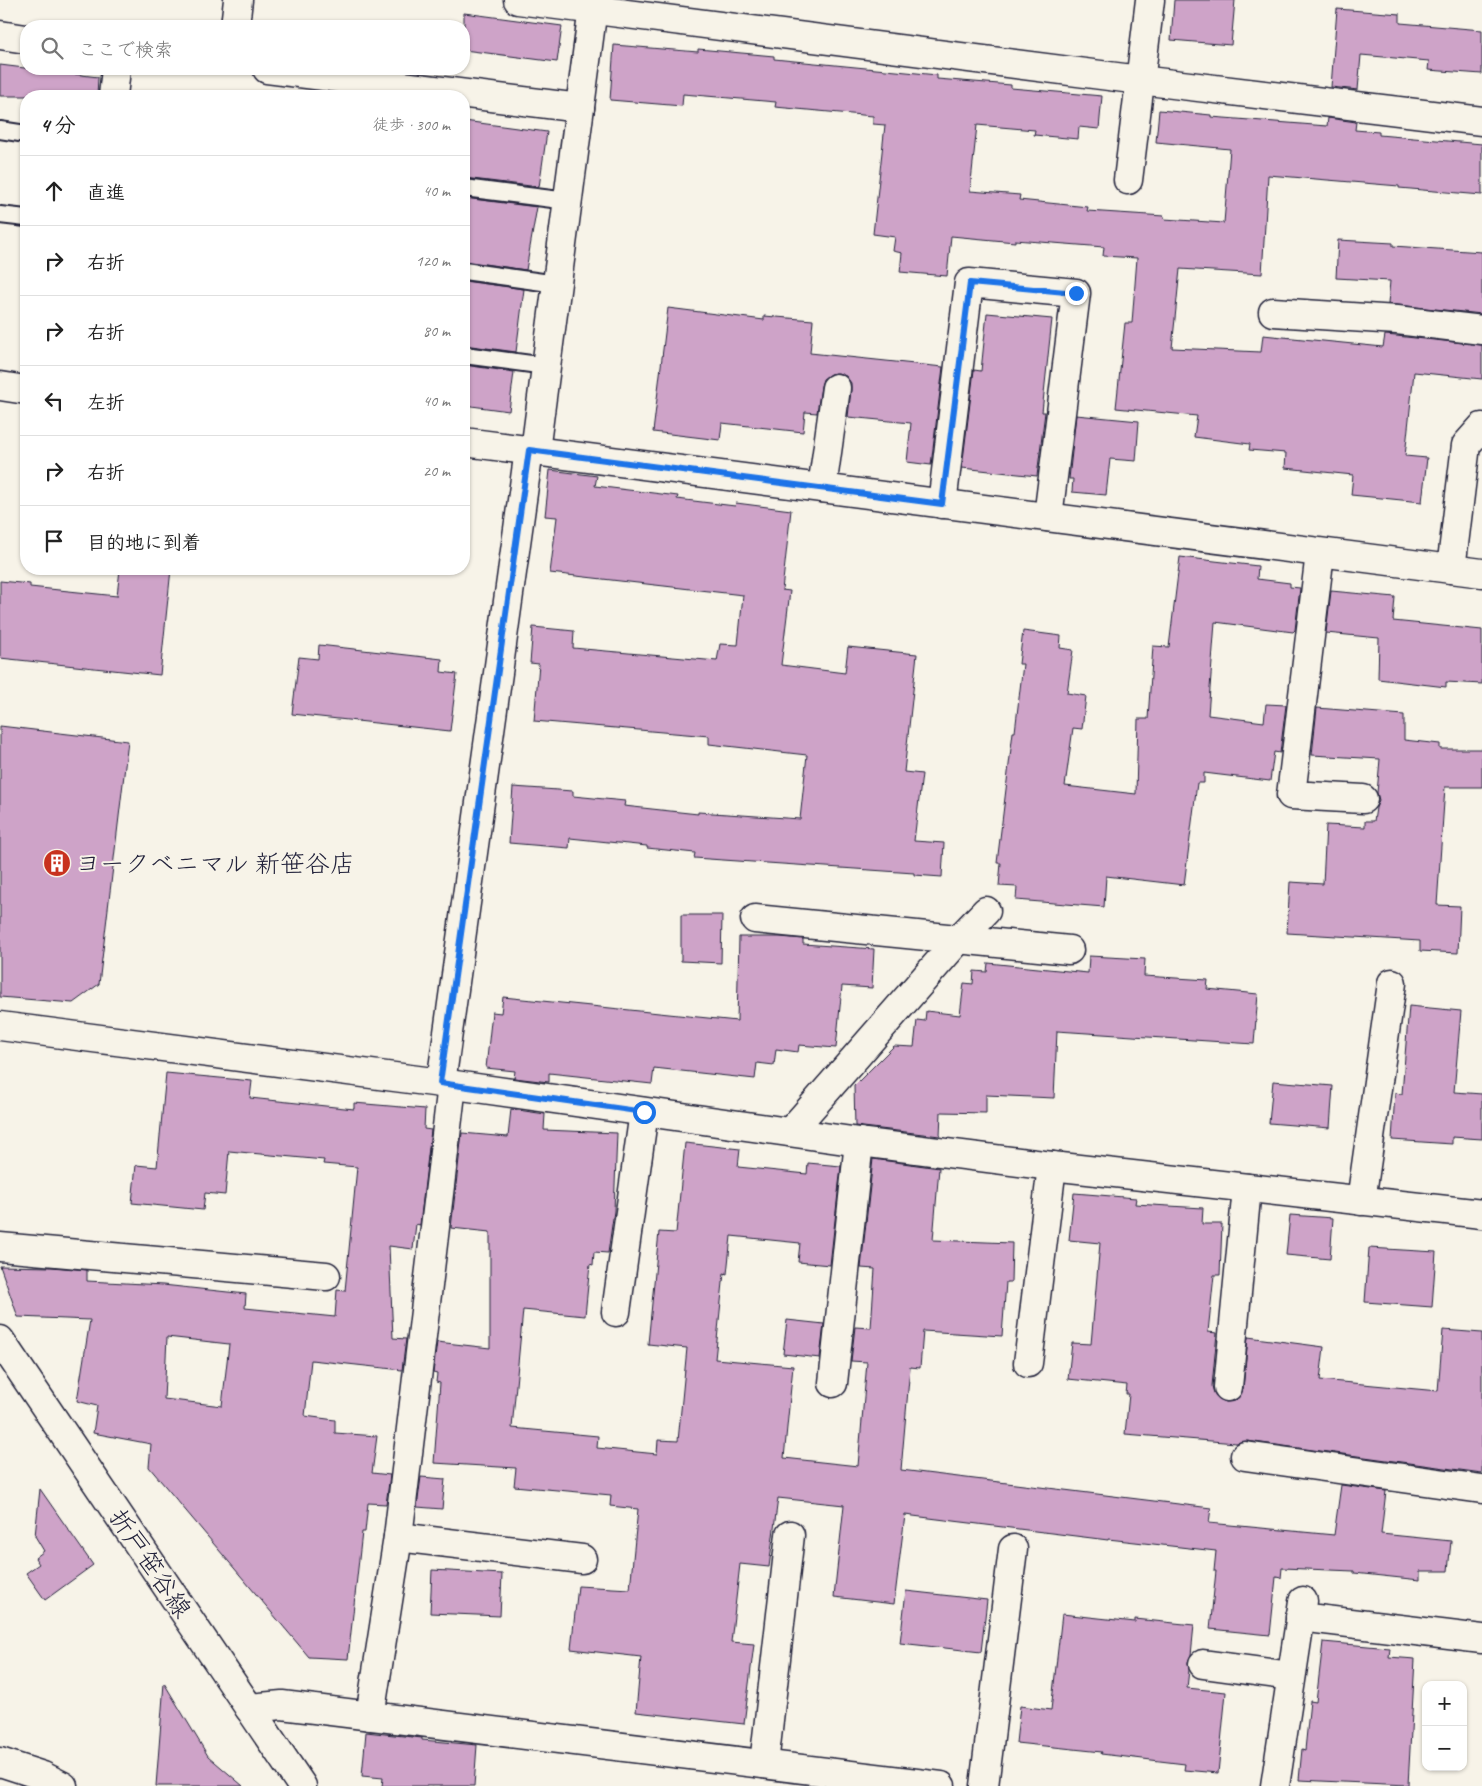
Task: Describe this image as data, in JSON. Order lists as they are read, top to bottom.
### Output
{
  "streets": {
    "street": ["折戸笹谷線"]
  },
  "places": {
    "building": ["ヨークベニマル 新笹谷店"]
  },
  "page": {
    "search": "ここで検索",
    "heading": ["4 分", "徒歩 · 300 m"],
    "list": [
      ["直進", "40 m"],
      ["右折", "120 m"],
      ["右折", "80 m"],
      ["左折", "40 m"],
      ["右折", "20 m"],
      "目的地に到着"
    ],
    "map_buttons": ["+", "−"]
  }
}
